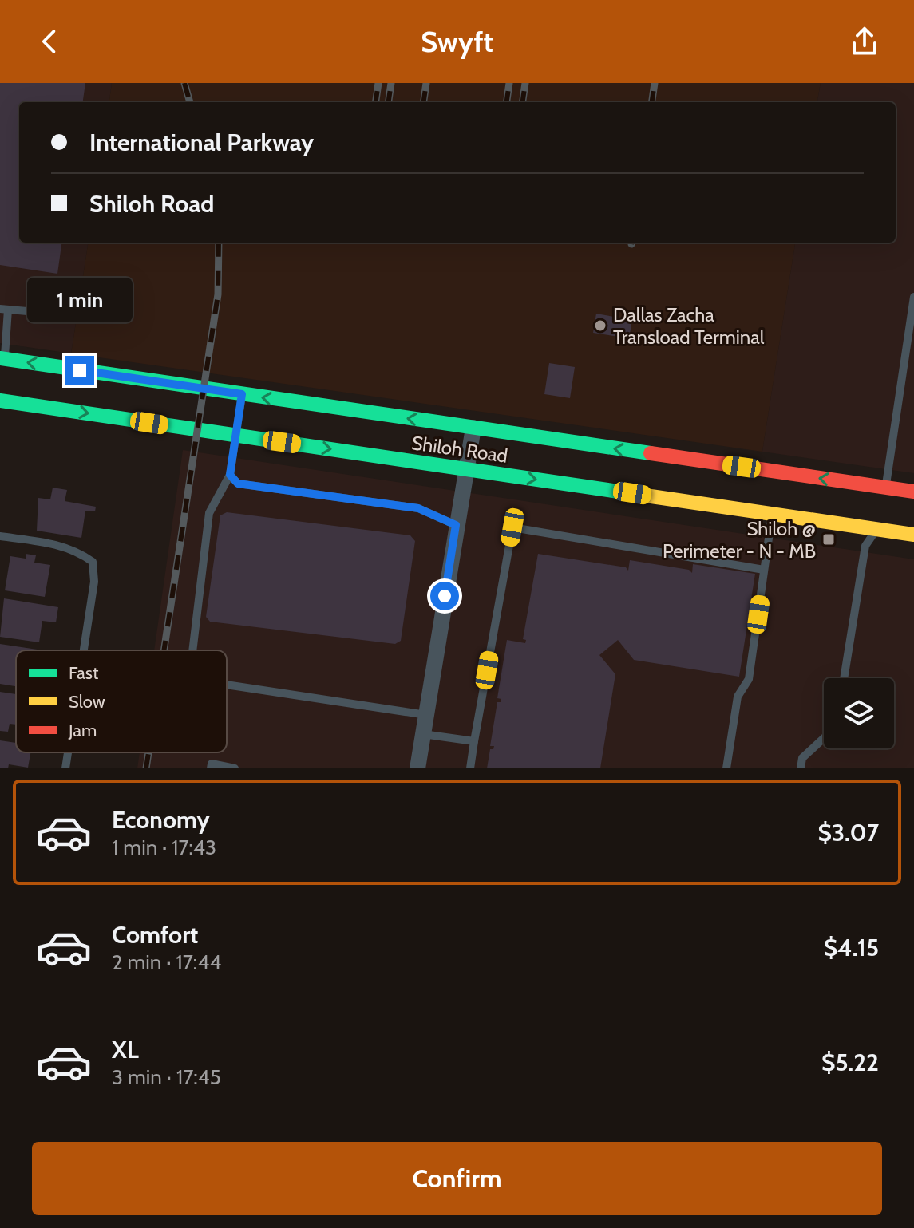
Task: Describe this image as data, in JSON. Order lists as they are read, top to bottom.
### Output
{
  "streets": {
    "main road": ["Shiloh Road"]
  },
  "places": {
    "other": ["Dallas Zacha Transload Terminal"],
    "transit": ["Shiloh @ Perimeter - N - MB"]
  },
  "legend": ["Fast", "Slow", "Jam"],
  "page": {
    "header": "Swyft",
    "banner": ["International Parkway", "Shiloh Road"],
    "bubble": "1 min",
    "list": [
      {
        "name": "Economy",
        "note": "1 min · 17:43",
        "value": "$3.07"
      },
      {
        "name": "Comfort",
        "note": "2 min · 17:44",
        "value": "$4.15"
      },
      {
        "name": "XL",
        "note": "3 min · 17:45",
        "value": "$5.22"
      }
    ],
    "buttons": "Confirm"
  }
}
